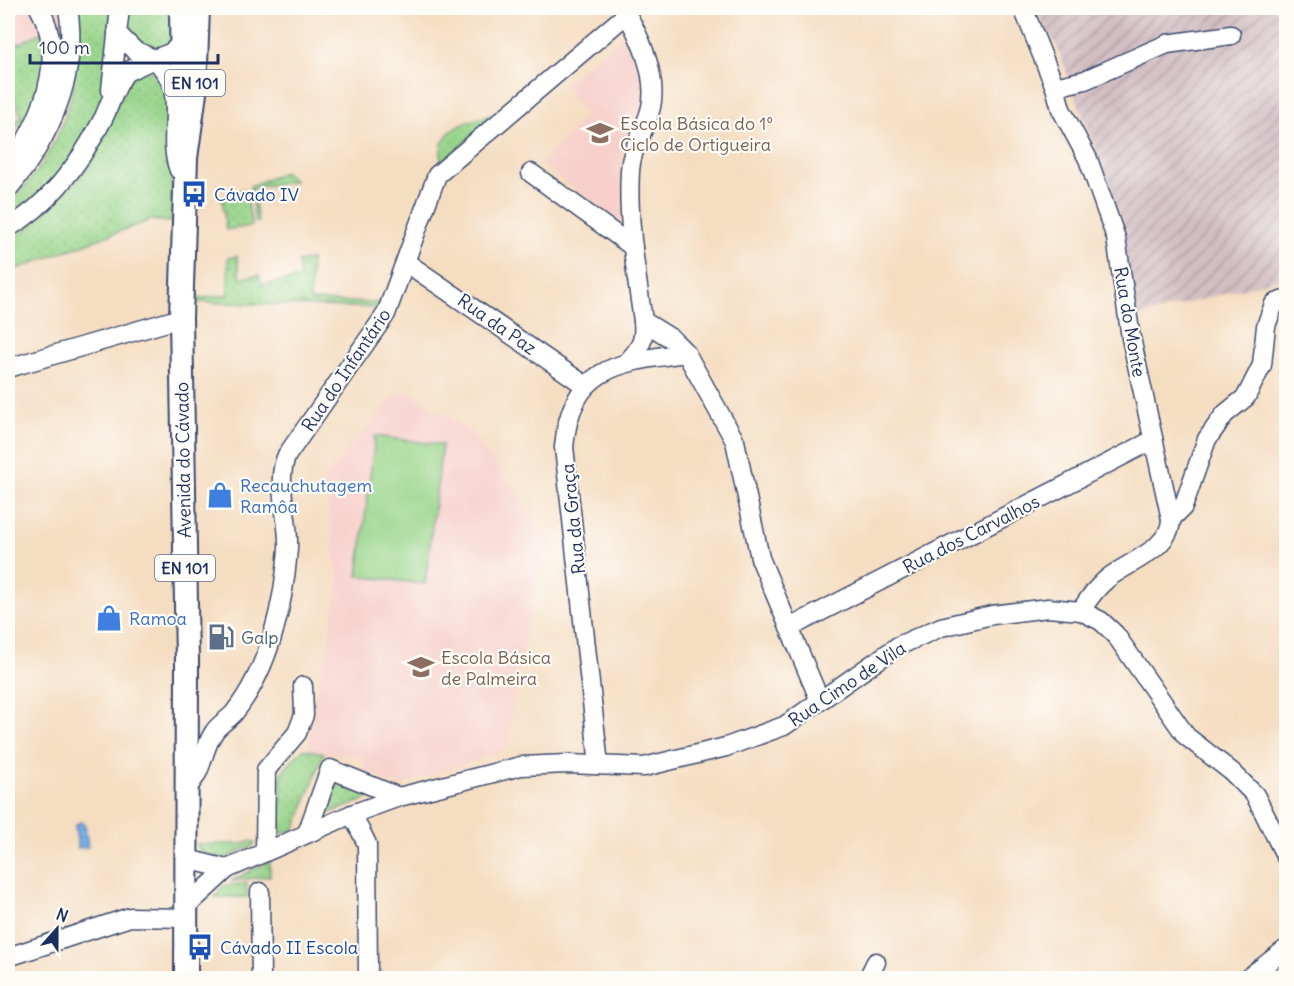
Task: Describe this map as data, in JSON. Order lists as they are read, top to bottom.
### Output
{
  "streets": {
    "main road": ["EN 101", "Avenida do Cávado"],
    "street": [
      "Rua do Monte",
      "Rua da Paz",
      "Rua do Infantário",
      "Rua da Graça",
      "Rua dos Carvalhos",
      "Rua Cimo de Vila"
    ]
  },
  "crossings": [
    ["Rua do Monte", "Rua dos Carvalhos"],
    ["Rua da Paz", "Rua do Infantário"],
    ["Rua da Paz", "Rua da Graça"],
    ["Rua do Infantário", "Avenida do Cávado"],
    ["Avenida do Cávado", "Rua Cimo de Vila"],
    ["Rua da Graça", "Rua Cimo de Vila"]
  ],
  "places": {
    "school or university": ["Escola Básica do 1º Ciclo de Ortigueira", "Escola Básica de Palmeira"],
    "bus stop": ["Cávado IV", "Cávado II Escola"],
    "shop": ["Recauchutagem Ramôa", "Ramoa"],
    "fuel station": ["Galp"]
  },
  "scale_bar": "100 m",
  "north": "top"
}
